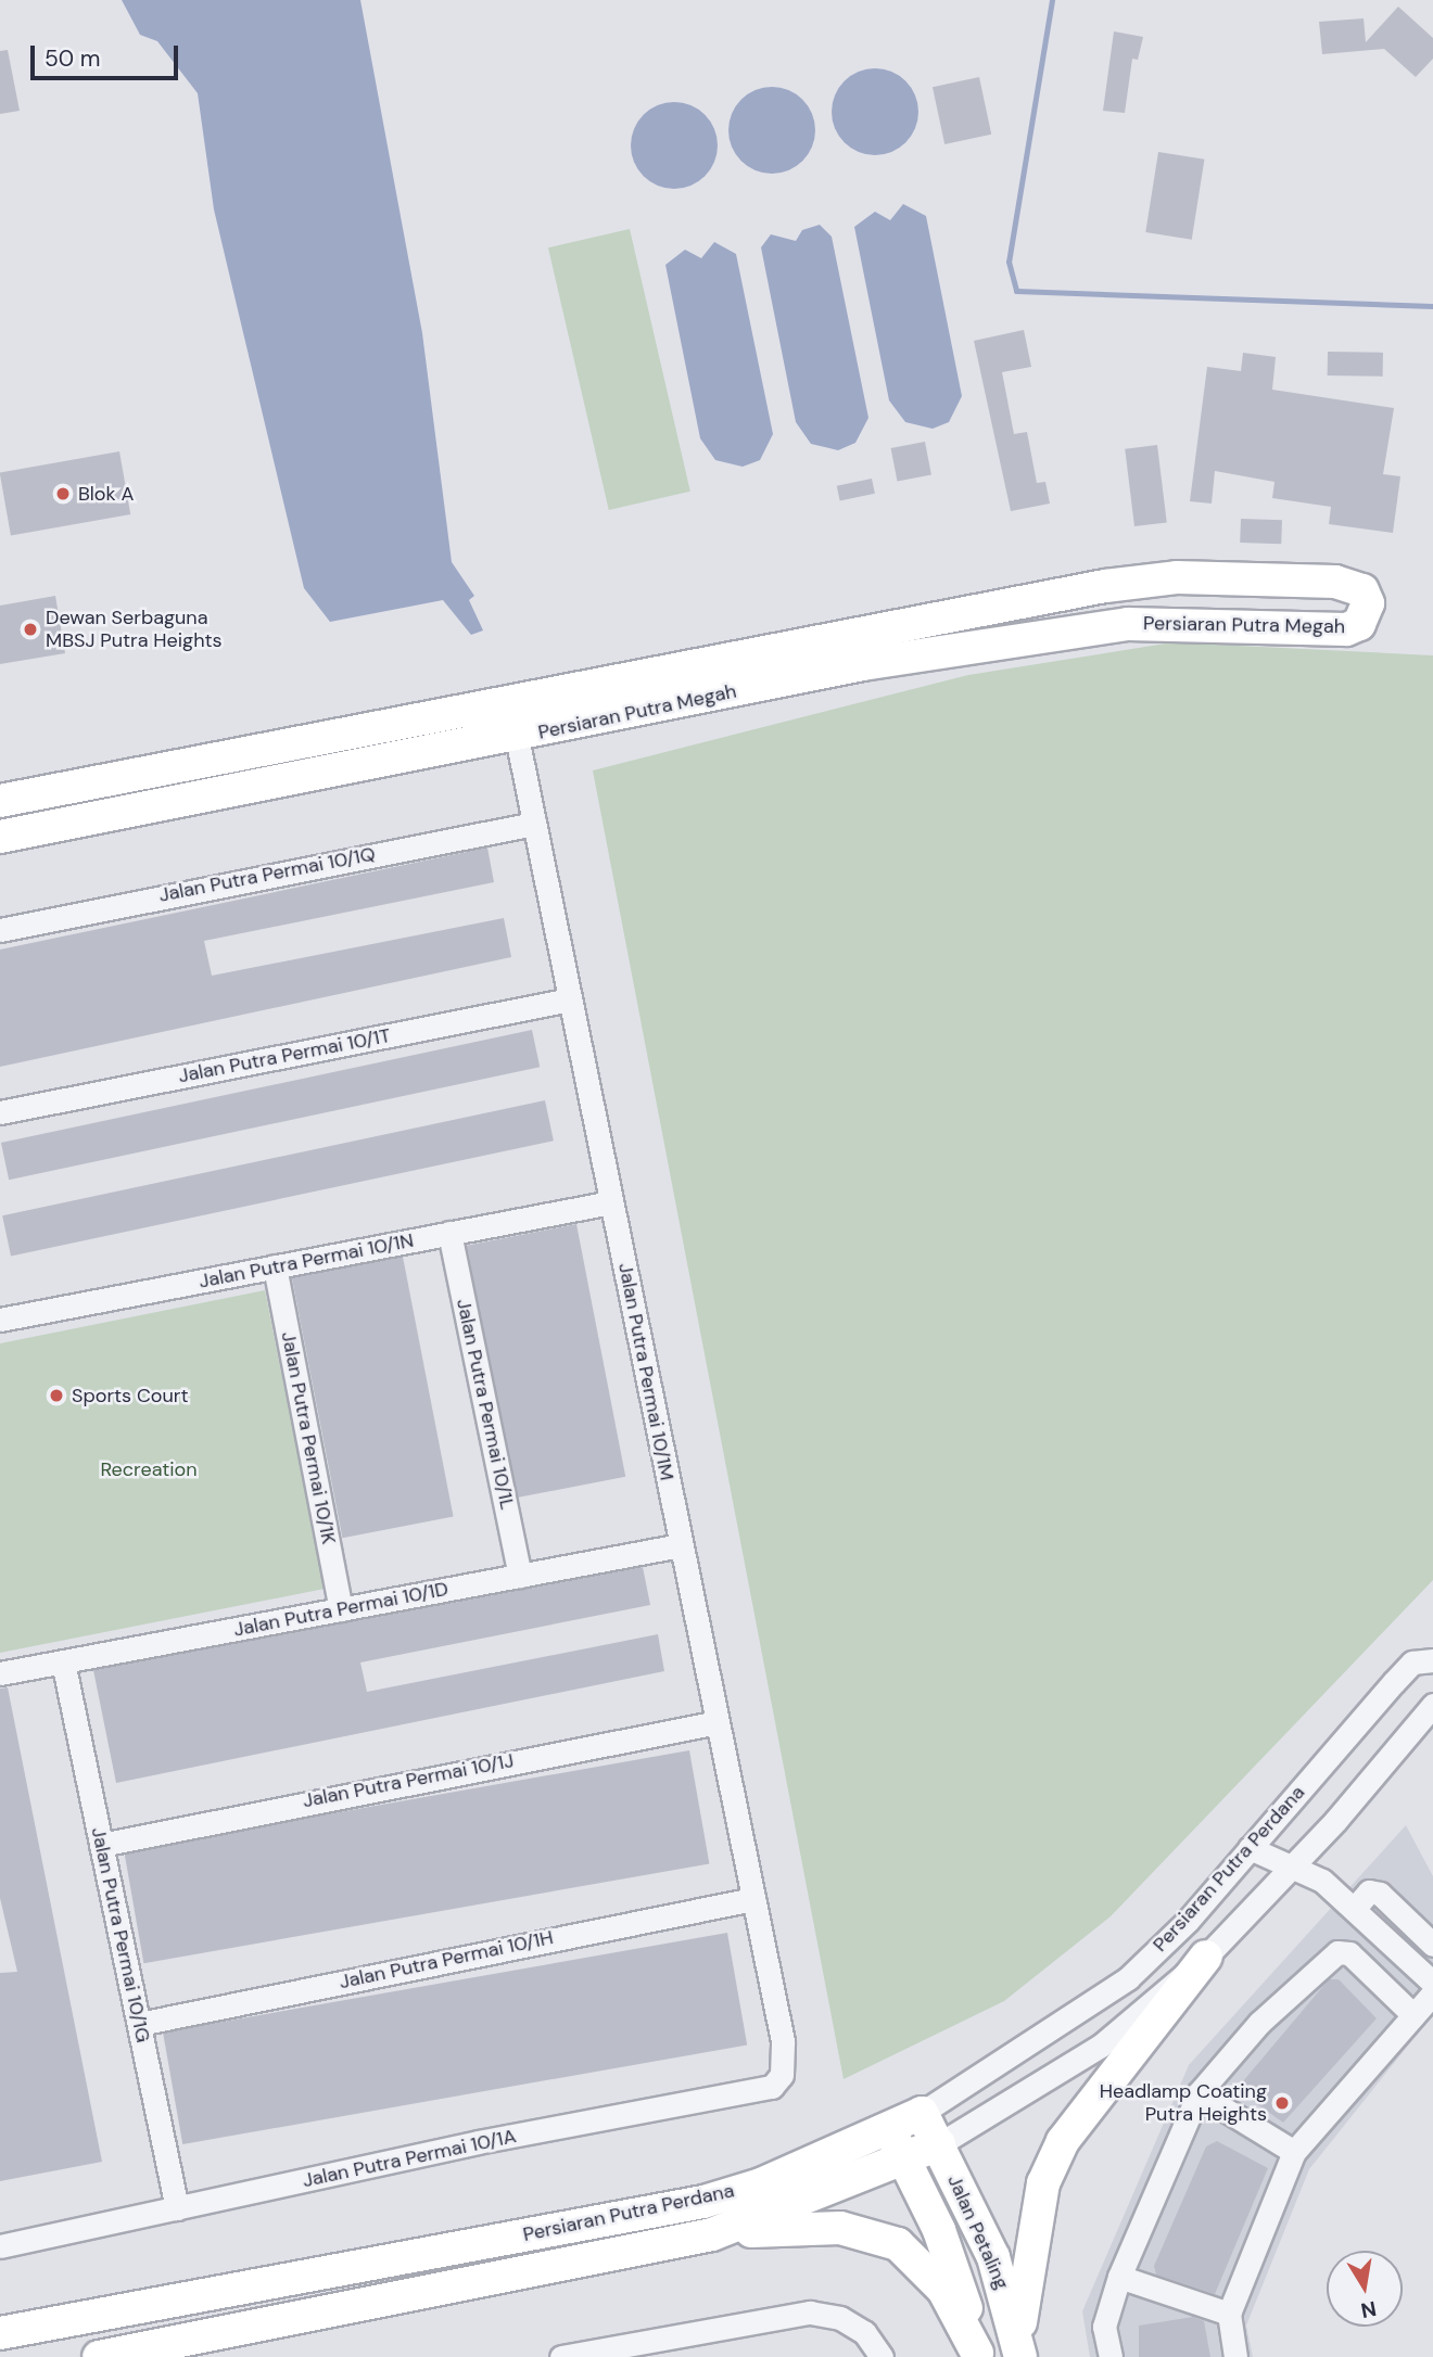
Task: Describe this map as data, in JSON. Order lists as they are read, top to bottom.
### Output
{
  "streets": {
    "main road": ["Persiaran Putra Megah", "Persiaran Putra Perdana", "Jalan Petaling"],
    "street": [
      "Jalan Putra Permai 10/1Q",
      "Jalan Putra Permai 10/1T",
      "Jalan Putra Permai 10/1N",
      "Jalan Putra Permai 10/1M",
      "Jalan Putra Permai 10/1L",
      "Jalan Putra Permai 10/1K",
      "Jalan Putra Permai 10/1D",
      "Jalan Putra Permai 10/1J",
      "Jalan Putra Permai 10/1G",
      "Jalan Putra Permai 10/1H",
      "Jalan Putra Permai 10/1A"
    ]
  },
  "crossings": [
    ["Persiaran Putra Megah", "Jalan Putra Permai 10/1M"],
    ["Jalan Putra Permai 10/1Q", "Jalan Putra Permai 10/1M"],
    ["Jalan Putra Permai 10/1T", "Jalan Putra Permai 10/1M"],
    ["Jalan Putra Permai 10/1N", "Jalan Putra Permai 10/1M"],
    ["Jalan Putra Permai 10/1N", "Jalan Putra Permai 10/1L"],
    ["Jalan Putra Permai 10/1N", "Jalan Putra Permai 10/1K"],
    ["Jalan Putra Permai 10/1M", "Jalan Putra Permai 10/1D"],
    ["Jalan Putra Permai 10/1M", "Jalan Putra Permai 10/1J"],
    ["Jalan Putra Permai 10/1M", "Jalan Putra Permai 10/1H"],
    ["Jalan Putra Permai 10/1M", "Jalan Putra Permai 10/1A"],
    ["Jalan Putra Permai 10/1L", "Jalan Putra Permai 10/1D"],
    ["Jalan Putra Permai 10/1K", "Jalan Putra Permai 10/1D"],
    ["Jalan Putra Permai 10/1D", "Jalan Putra Permai 10/1G"],
    ["Jalan Putra Permai 10/1J", "Jalan Putra Permai 10/1G"],
    ["Persiaran Putra Perdana", "Jalan Petaling"],
    ["Jalan Putra Permai 10/1G", "Jalan Putra Permai 10/1H"],
    ["Jalan Putra Permai 10/1G", "Jalan Putra Permai 10/1A"]
  ],
  "parks": ["Recreation"],
  "places": [
    "Blok A",
    "Dewan Serbaguna MBSJ Putra Heights",
    "Sports Court",
    "Headlamp Coating Putra Heights"
  ],
  "scale_bar": "50 m",
  "north": "bottom"
}
